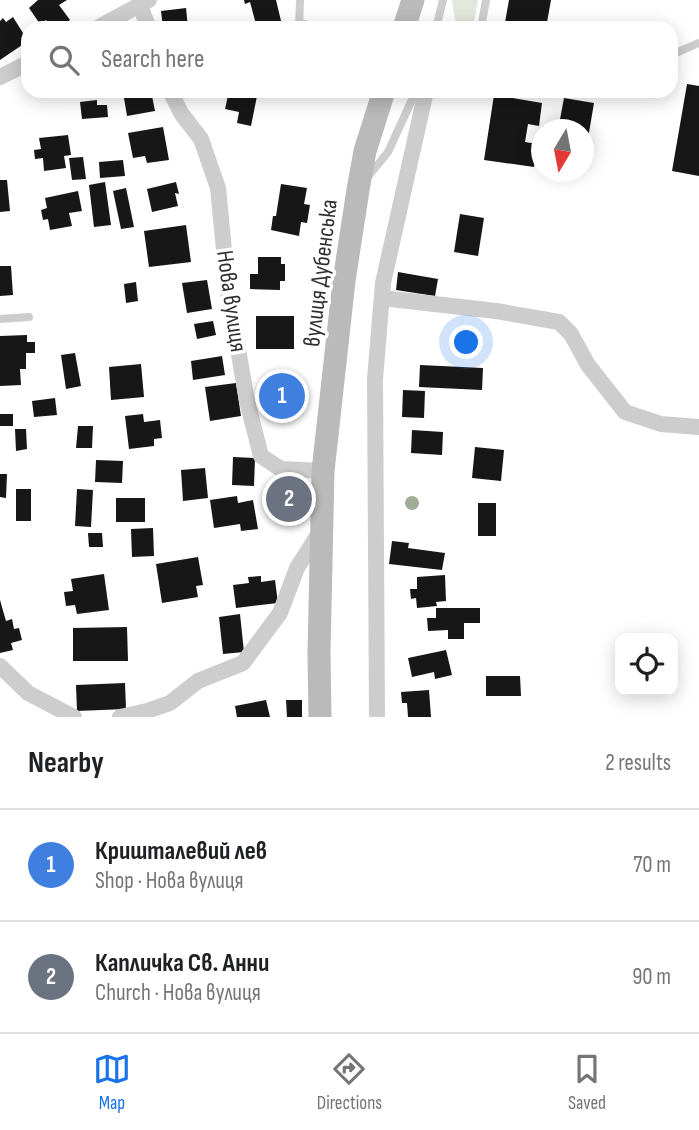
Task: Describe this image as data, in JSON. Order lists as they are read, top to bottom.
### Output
{
  "streets": {
    "main road": ["вулиця Дубенська"],
    "street": ["Нова вулиця"]
  },
  "crossings": [
    ["вулиця Дубенська", "Нова вулиця"]
  ],
  "north": "bottom",
  "page": {
    "search": "Search here",
    "pins": ["1", "2"],
    "heading": ["Nearby", "2 results"],
    "list": [
      {
        "mark": "1",
        "name": "Кришталевий лев",
        "note": "Shop · Нова вулиця",
        "value": "70 m"
      },
      {
        "mark": "2",
        "name": "Капличка Св. Анни",
        "note": "Church · Нова вулиця",
        "value": "90 m"
      }
    ],
    "nav": ["Map", "Directions", "Saved"]
  }
}
